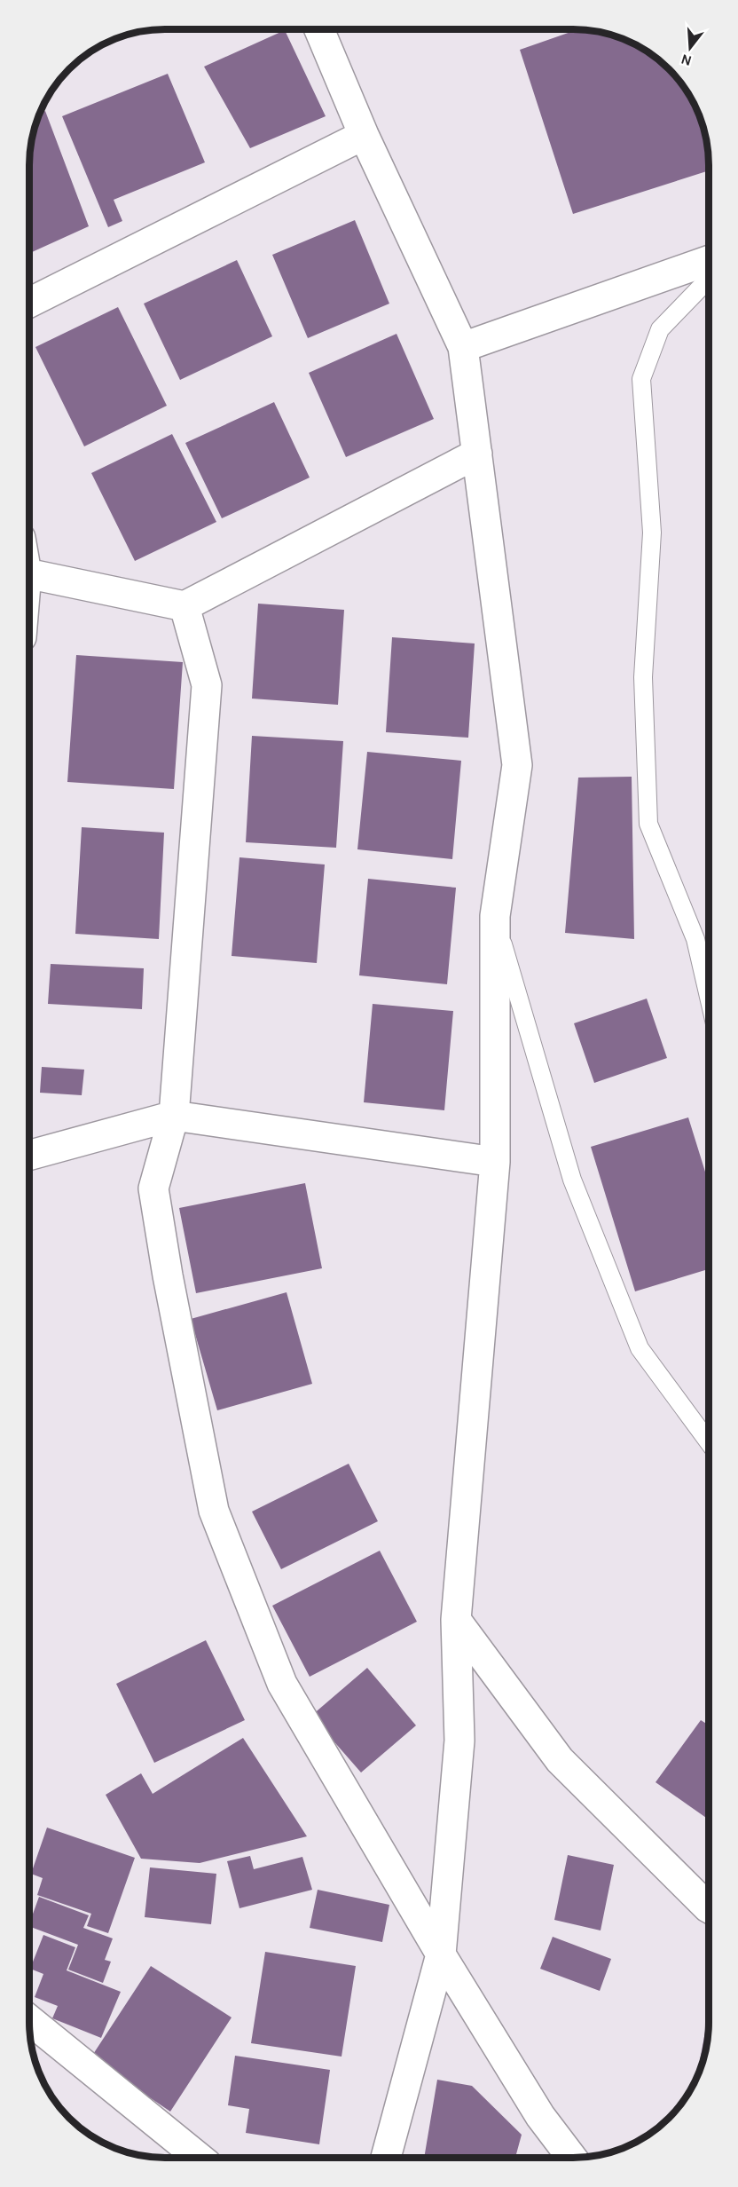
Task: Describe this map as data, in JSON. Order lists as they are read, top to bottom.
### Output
{
  "north": "bottom"
}
